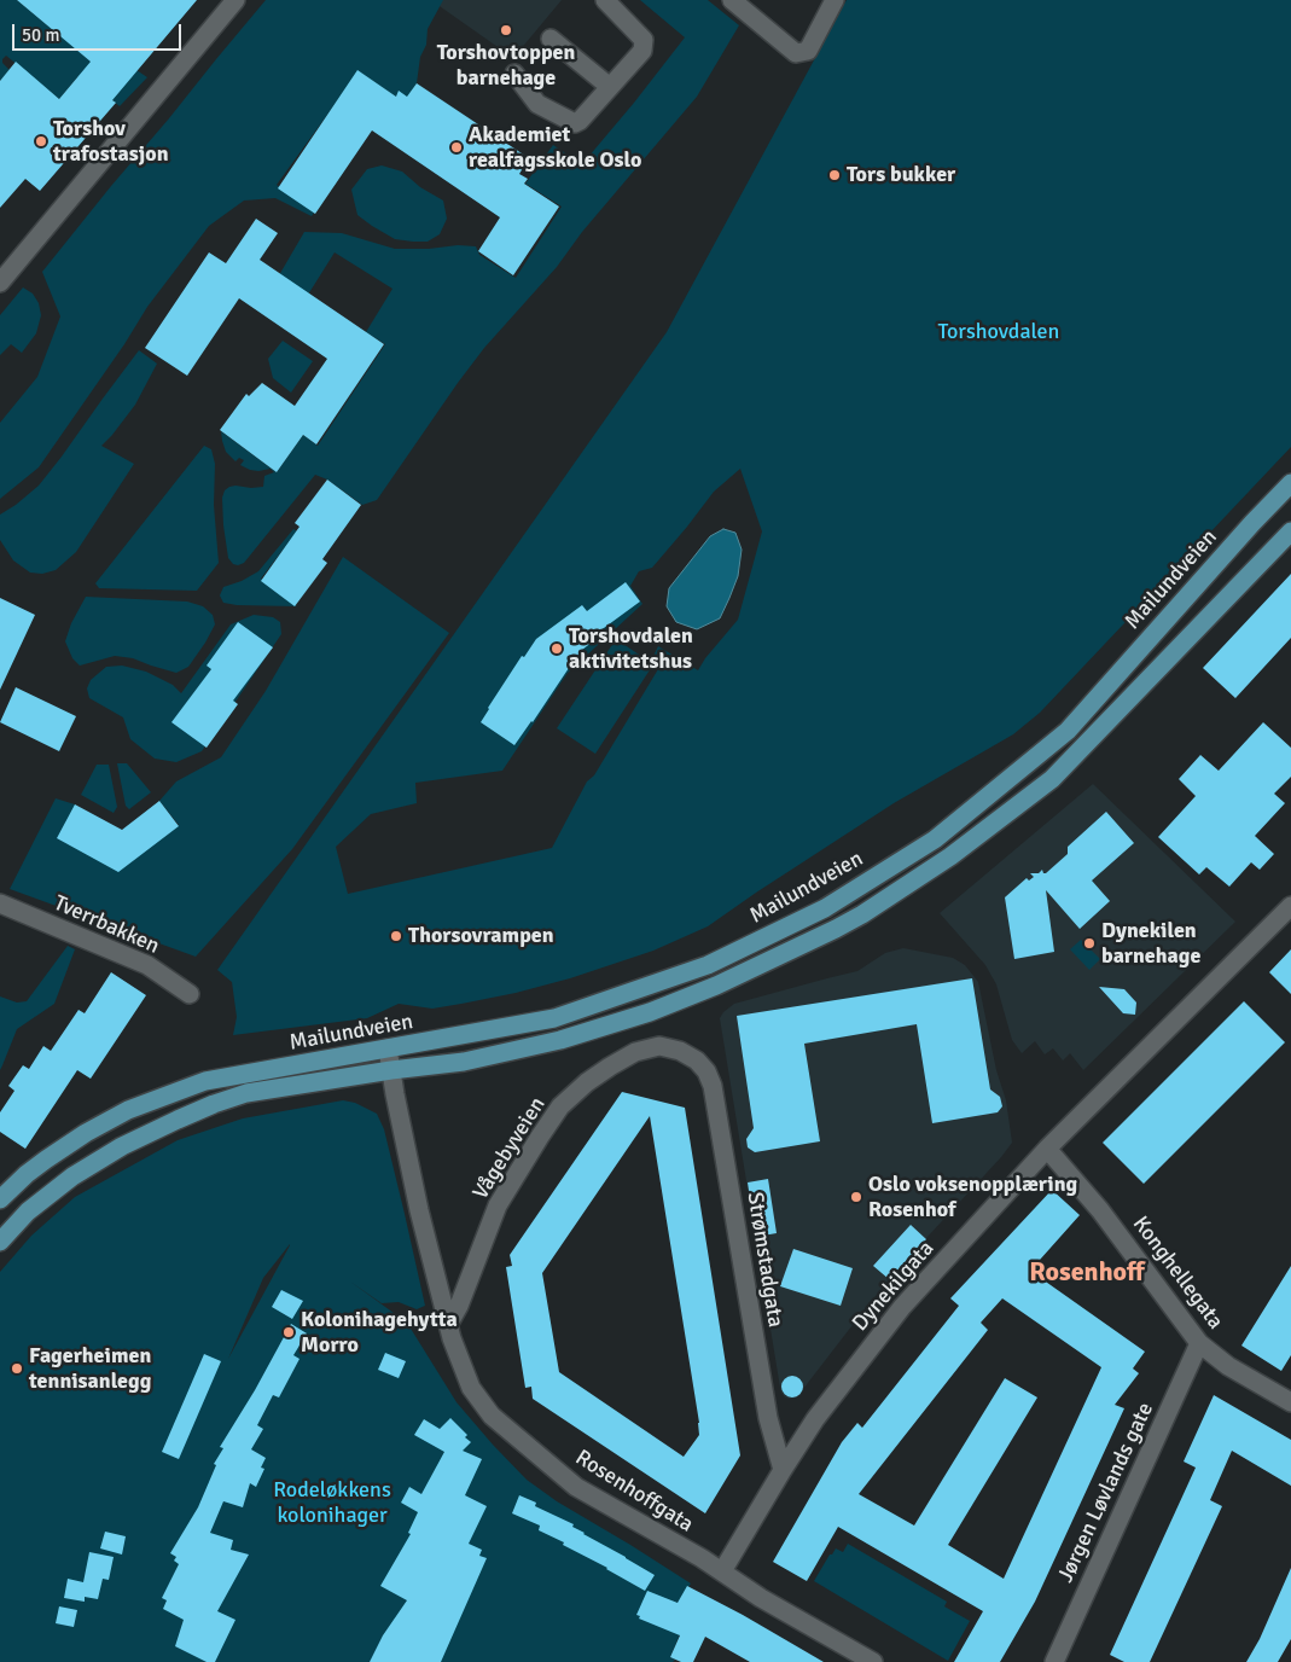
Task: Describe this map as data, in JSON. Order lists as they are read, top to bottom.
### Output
{
  "streets": {
    "main road": ["Mailundveien"],
    "street": [
      "Tverrbakken",
      "Vågebyveien",
      "Strømstadgata",
      "Konghellegata",
      "Dynekilgata",
      "Rosenhoffgata",
      "Jørgen Løvlands gate"
    ]
  },
  "crossings": [
    ["Mailundveien", "Rosenhoffgata"],
    ["Vågebyveien", "Strømstadgata"],
    ["Vågebyveien", "Rosenhoffgata"],
    ["Strømstadgata", "Dynekilgata"],
    ["Konghellegata", "Dynekilgata"],
    ["Konghellegata", "Jørgen Løvlands gate"],
    ["Dynekilgata", "Rosenhoffgata"]
  ],
  "districts": ["Rosenhoff"],
  "parks": ["Torshovdalen", "Rodeløkkens kolonihager"],
  "places": [
    "Torshovtoppen barnehage",
    "Torshov trafostasjon",
    "Akademiet realfagsskole Oslo",
    "Tors bukker",
    "Torshovdalen aktivitetshus",
    "Thorsovrampen",
    "Dynekilen barnehage",
    "Oslo voksenopplæring Rosenhof",
    "Kolonihagehytta Morro",
    "Fagerheimen tennisanlegg"
  ],
  "scale_bar": "50 m"
}
